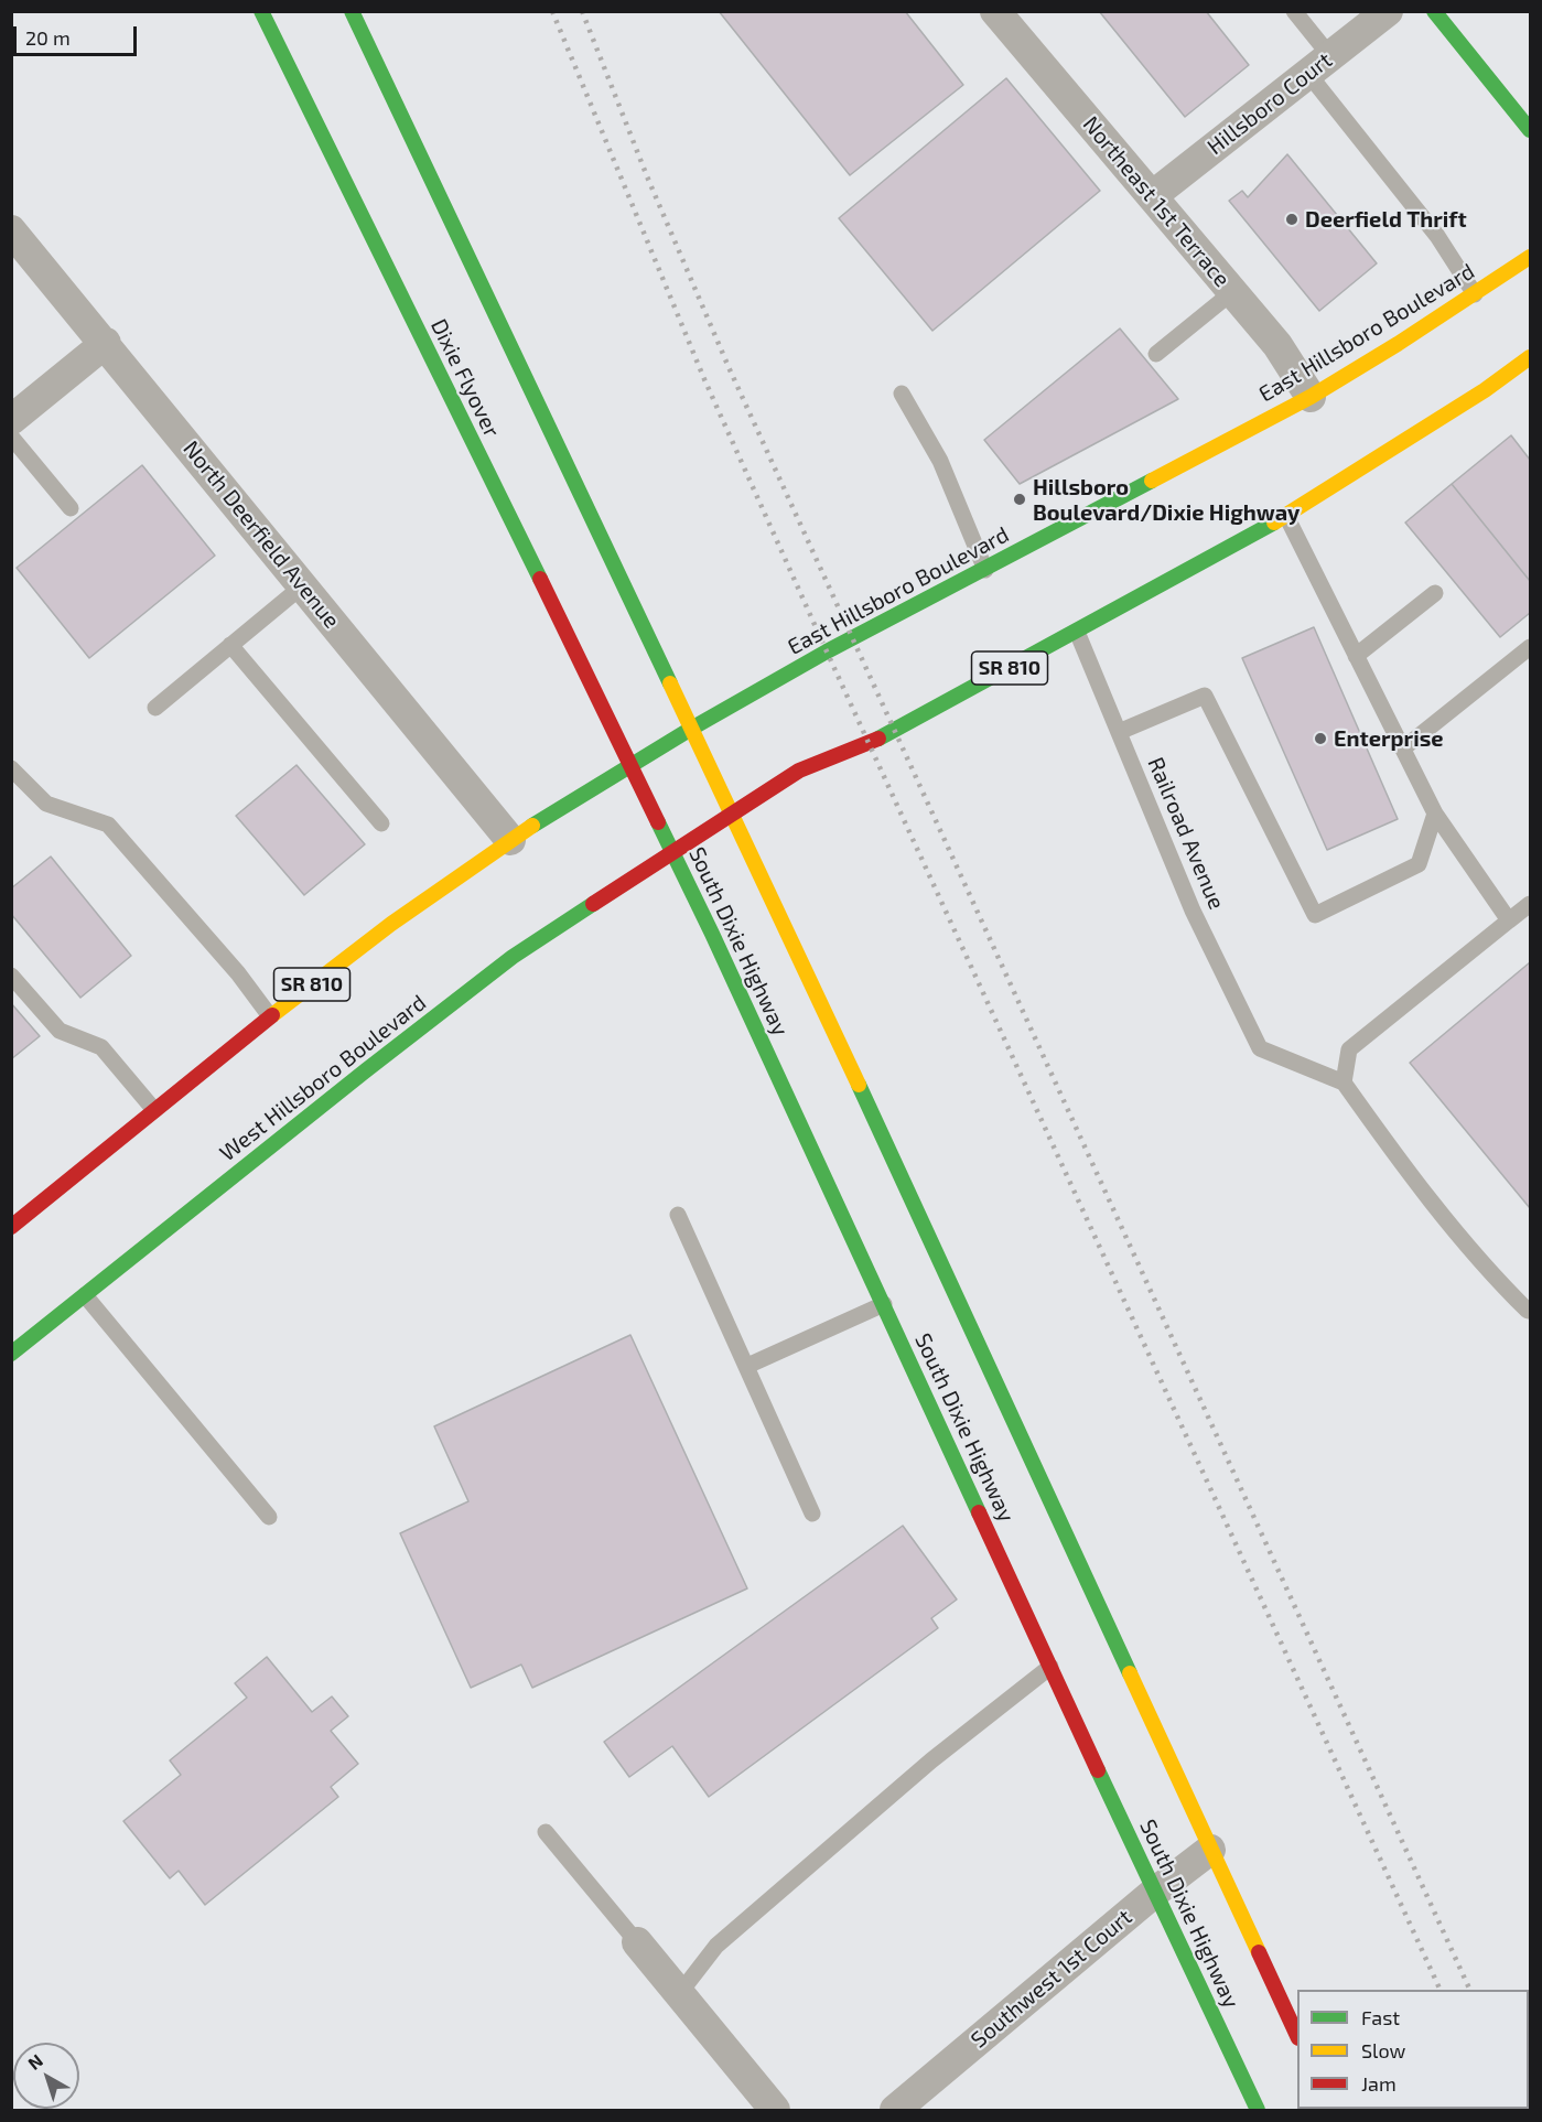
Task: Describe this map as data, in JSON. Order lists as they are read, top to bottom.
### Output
{
  "streets": {
    "main road": [
      "East Hillsboro Boulevard",
      "Dixie Flyover",
      "SR 810",
      "South Dixie Highway",
      "West Hillsboro Boulevard"
    ],
    "street": [
      "Hillsboro Court",
      "Northeast 1st Terrace",
      "North Deerfield Avenue",
      "Southwest 1st Court"
    ],
    "lane": ["Railroad Avenue"]
  },
  "crossings": [
    ["Hillsboro Court", "Northeast 1st Terrace"],
    ["Northeast 1st Terrace", "East Hillsboro Boulevard"],
    ["East Hillsboro Boulevard", "Dixie Flyover"],
    ["East Hillsboro Boulevard", "SR 810"],
    ["East Hillsboro Boulevard", "South Dixie Highway"],
    ["Dixie Flyover", "SR 810"],
    ["Dixie Flyover", "South Dixie Highway"],
    ["North Deerfield Avenue", "SR 810"],
    ["SR 810", "Railroad Avenue"],
    ["SR 810", "South Dixie Highway"],
    ["SR 810", "West Hillsboro Boulevard"],
    ["South Dixie Highway", "West Hillsboro Boulevard"],
    ["South Dixie Highway", "Southwest 1st Court"]
  ],
  "places": ["Deerfield Thrift", "Hillsboro Boulevard/Dixie Highway", "Enterprise"],
  "legend": ["Fast", "Slow", "Jam"],
  "scale_bar": "20 m",
  "north": "top left"
}
